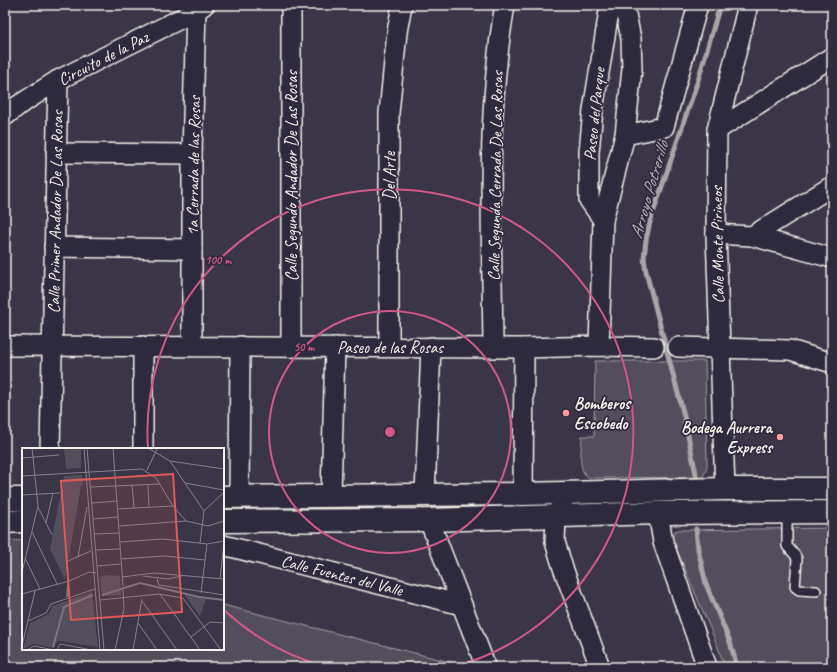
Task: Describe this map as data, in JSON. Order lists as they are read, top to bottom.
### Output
{
  "streets": {
    "street": [
      "Circuito de la Paz",
      "Paseo del Parque",
      "1a Cerrada de las Rosas",
      "Calle Segundo Andador De Las Rosas",
      "Del Arte",
      "Calle Segunda Cerrada De Las Rosas",
      "Calle Primer Andador De Las Rosas",
      "Calle Monte Pirineos",
      "Paseo de las Rosas",
      "Calle Fuentes del Valle"
    ]
  },
  "crossings": [
    ["Circuito de la Paz", "1a Cerrada de las Rosas"],
    ["Circuito de la Paz", "Calle Primer Andador De Las Rosas"],
    ["Paseo del Parque", "Paseo de las Rosas"],
    ["1a Cerrada de las Rosas", "Paseo de las Rosas"],
    ["Calle Segundo Andador De Las Rosas", "Paseo de las Rosas"],
    ["Del Arte", "Paseo de las Rosas"],
    ["Calle Segunda Cerrada De Las Rosas", "Paseo de las Rosas"],
    ["Calle Primer Andador De Las Rosas", "Paseo de las Rosas"]
  ],
  "water": ["Arroyo Potrerillo"],
  "places": ["Bomberos Escobedo", "Bodega Aurrera Express"],
  "rings": ["100 m", "50 m"]
}
